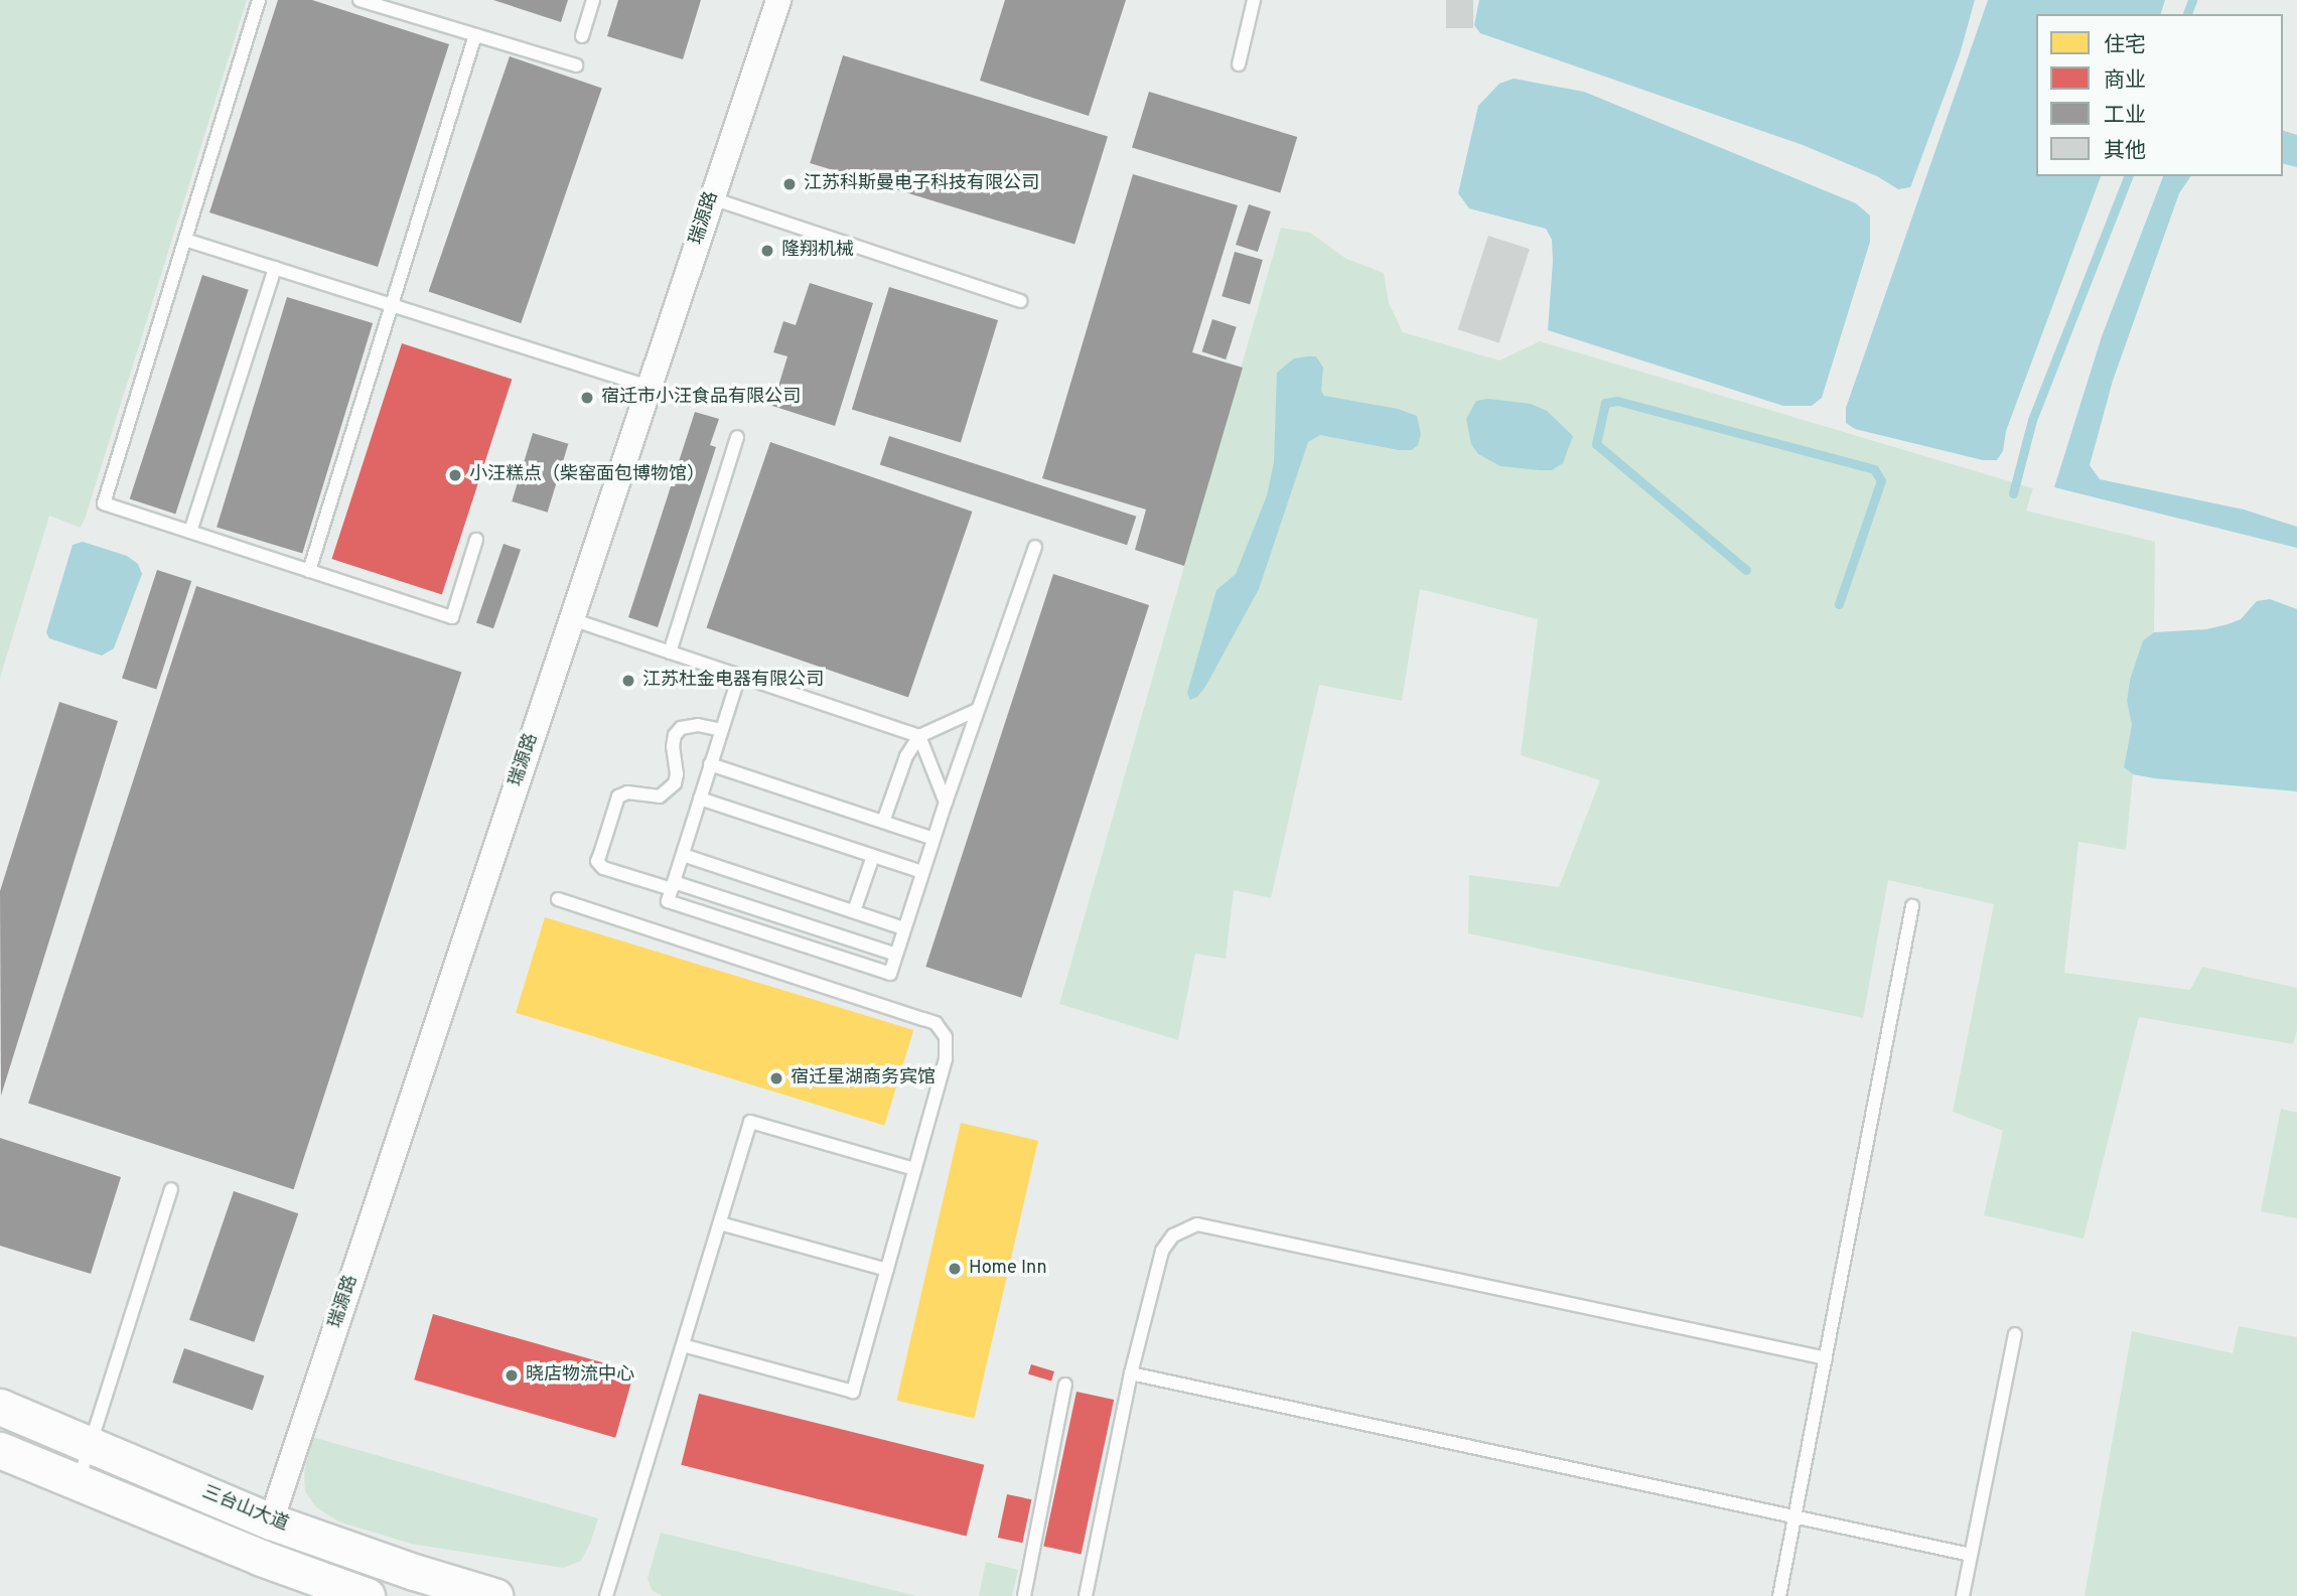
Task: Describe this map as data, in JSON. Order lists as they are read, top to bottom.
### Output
{
  "streets": {
    "main road": ["三台山大道"],
    "street": ["瑞源路"]
  },
  "crossings": [
    ["瑞源路", "三台山大道"]
  ],
  "places": [
    "江苏科斯曼电子科技有限公司",
    "隆翔机械",
    "宿迁市小汪食品有限公司",
    "小汪糕点（柴窑面包博物馆）",
    "江苏杜金电器有限公司",
    "宿迁星湖商务宾馆",
    "Home Inn",
    "晓店物流中心"
  ],
  "legend": [
    "住宅",
    "商业",
    "工业",
    "其他"
  ]
}
